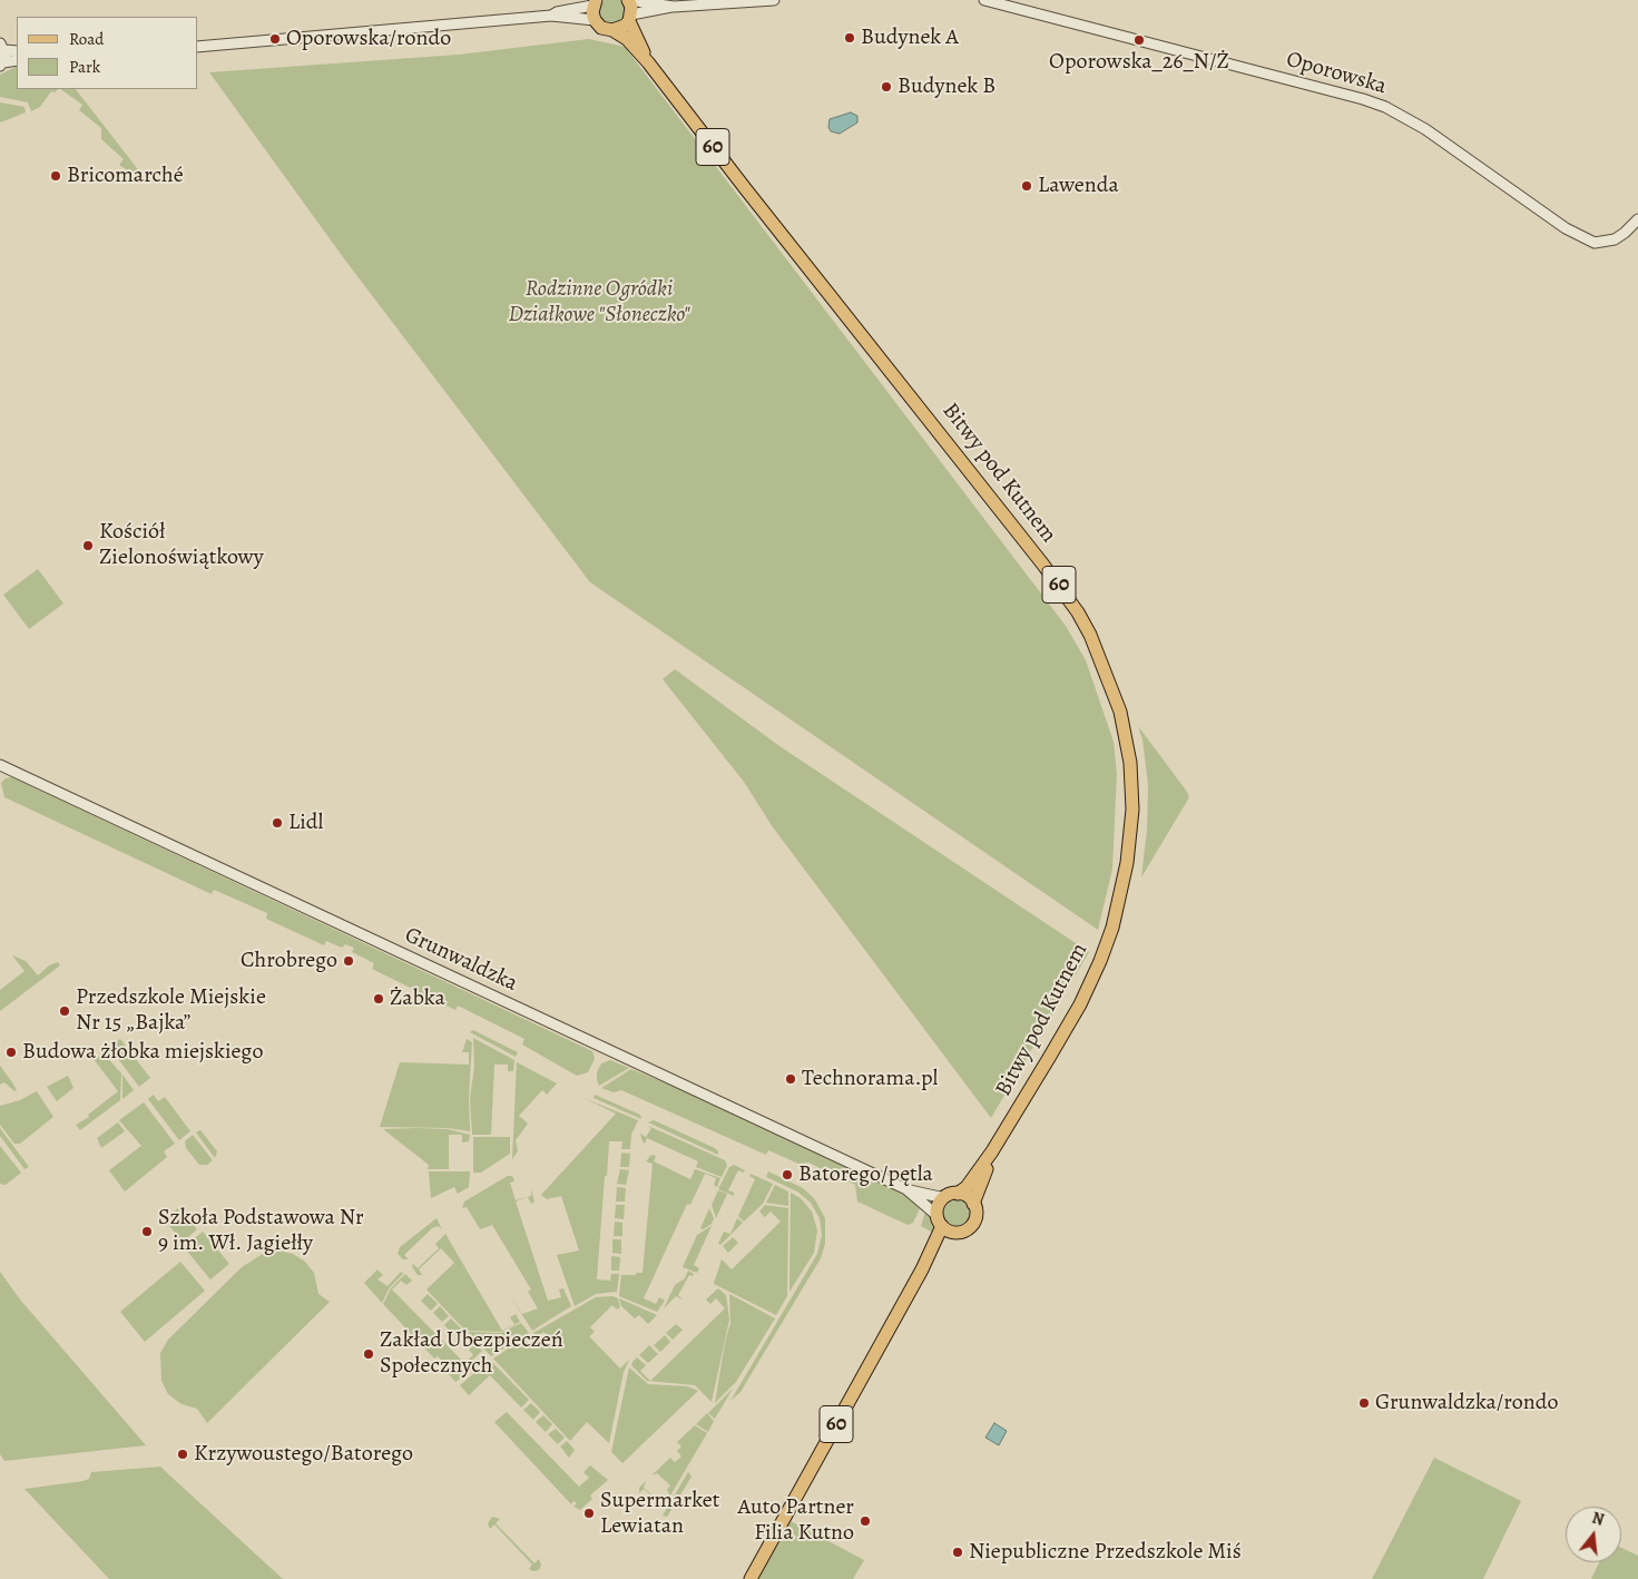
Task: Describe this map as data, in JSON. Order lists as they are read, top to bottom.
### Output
{
  "streets": {
    "main road": ["60", "Bitwy pod Kutnem"],
    "street": ["Oporowska", "Grunwaldzka"]
  },
  "crossings": [
    ["60", "Bitwy pod Kutnem"],
    ["60", "Grunwaldzka"],
    ["Bitwy pod Kutnem", "Grunwaldzka"]
  ],
  "parks": ["Rodzinne Ogródki Działkowe \"Słoneczko\""],
  "places": [
    "Budynek A",
    "Oporowska/rondo",
    "Oporowska_26_N/Ż",
    "Budynek B",
    "Bricomarché",
    "Lawenda",
    "Kościół Zielonoświątkowy",
    "Lidl",
    "Chrobrego",
    "Żabka",
    "Przedszkole Miejskie Nr 15 „Bajka”",
    "Budowa żłobka miejskiego",
    "Technorama.pl",
    "Batorego/pętla",
    "Szkoła Podstawowa Nr 9 im. Wł. Jagiełły",
    "Zakład Ubezpieczeń Społecznych",
    "Grunwaldzka/rondo",
    "Krzywoustego/Batorego",
    "Supermarket Lewiatan",
    "Auto Partner Filia Kutno",
    "Niepubliczne Przedszkole Miś"
  ],
  "legend": ["Road", "Park"],
  "north": "top"
}
